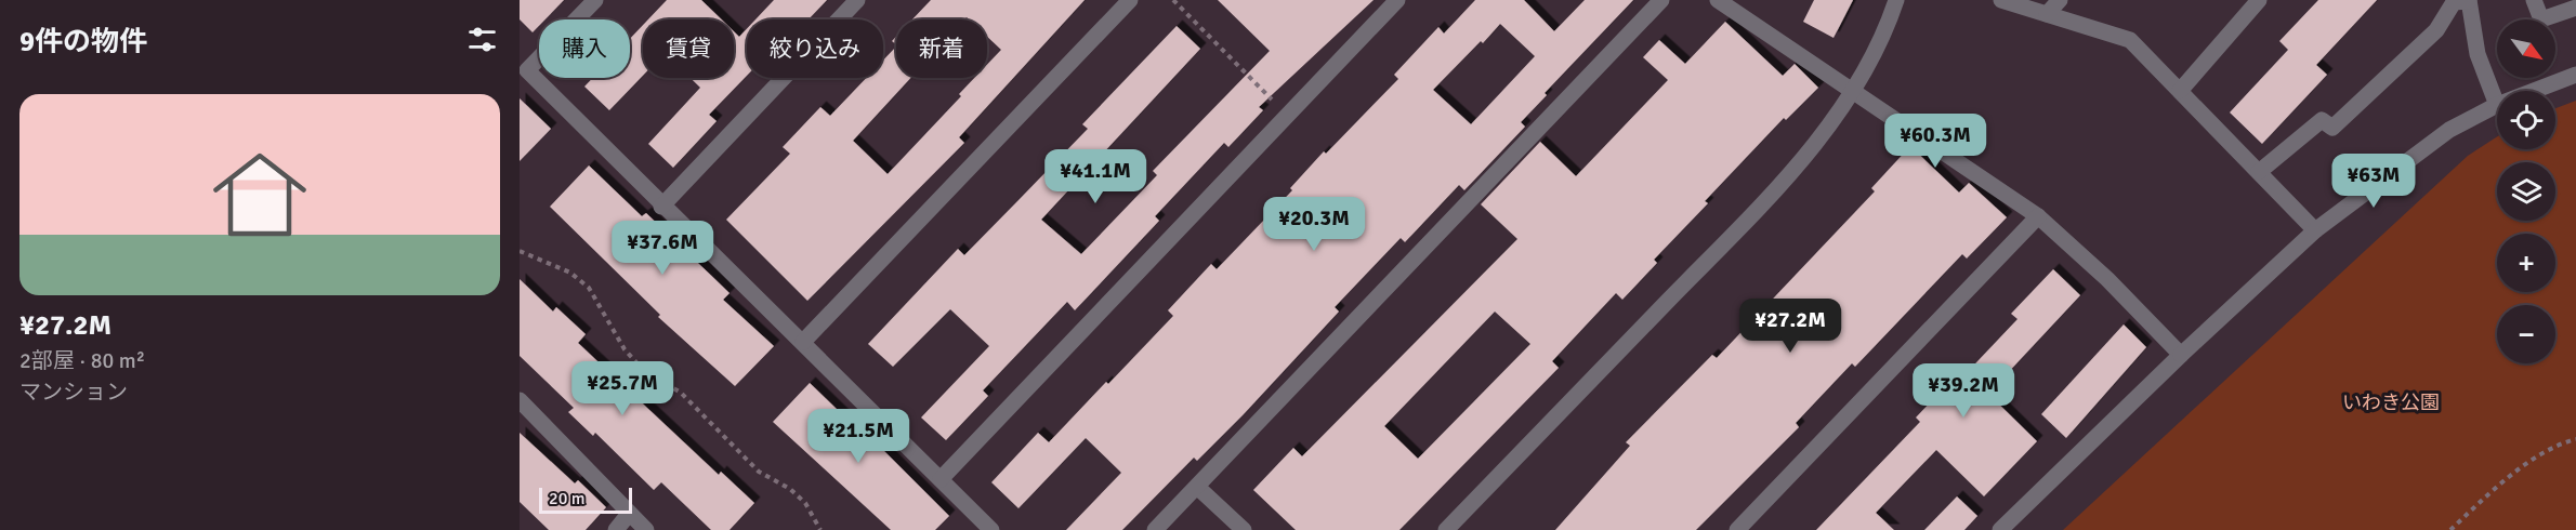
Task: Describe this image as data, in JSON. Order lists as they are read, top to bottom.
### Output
{
  "parks": ["いわき公園"],
  "scale_bar": "20 m",
  "north": "bottom right",
  "page": {
    "heading": "9件の物件",
    "map_buttons": ["+", "−"],
    "chip": [
      "購入",
      "賃貸",
      "絞り込み",
      "新着"
    ],
    "list": [
      {
        "name": "¥27.2M",
        "note": "2部屋 · 80 m² · マンション"
      }
    ],
    "price": [
      "¥60.3M",
      "¥41.1M",
      "¥63M",
      "¥20.3M",
      "¥37.6M",
      "¥27.2M",
      "¥25.7M",
      "¥39.2M",
      "¥21.5M"
    ],
    "scale": "20 m"
  }
}
